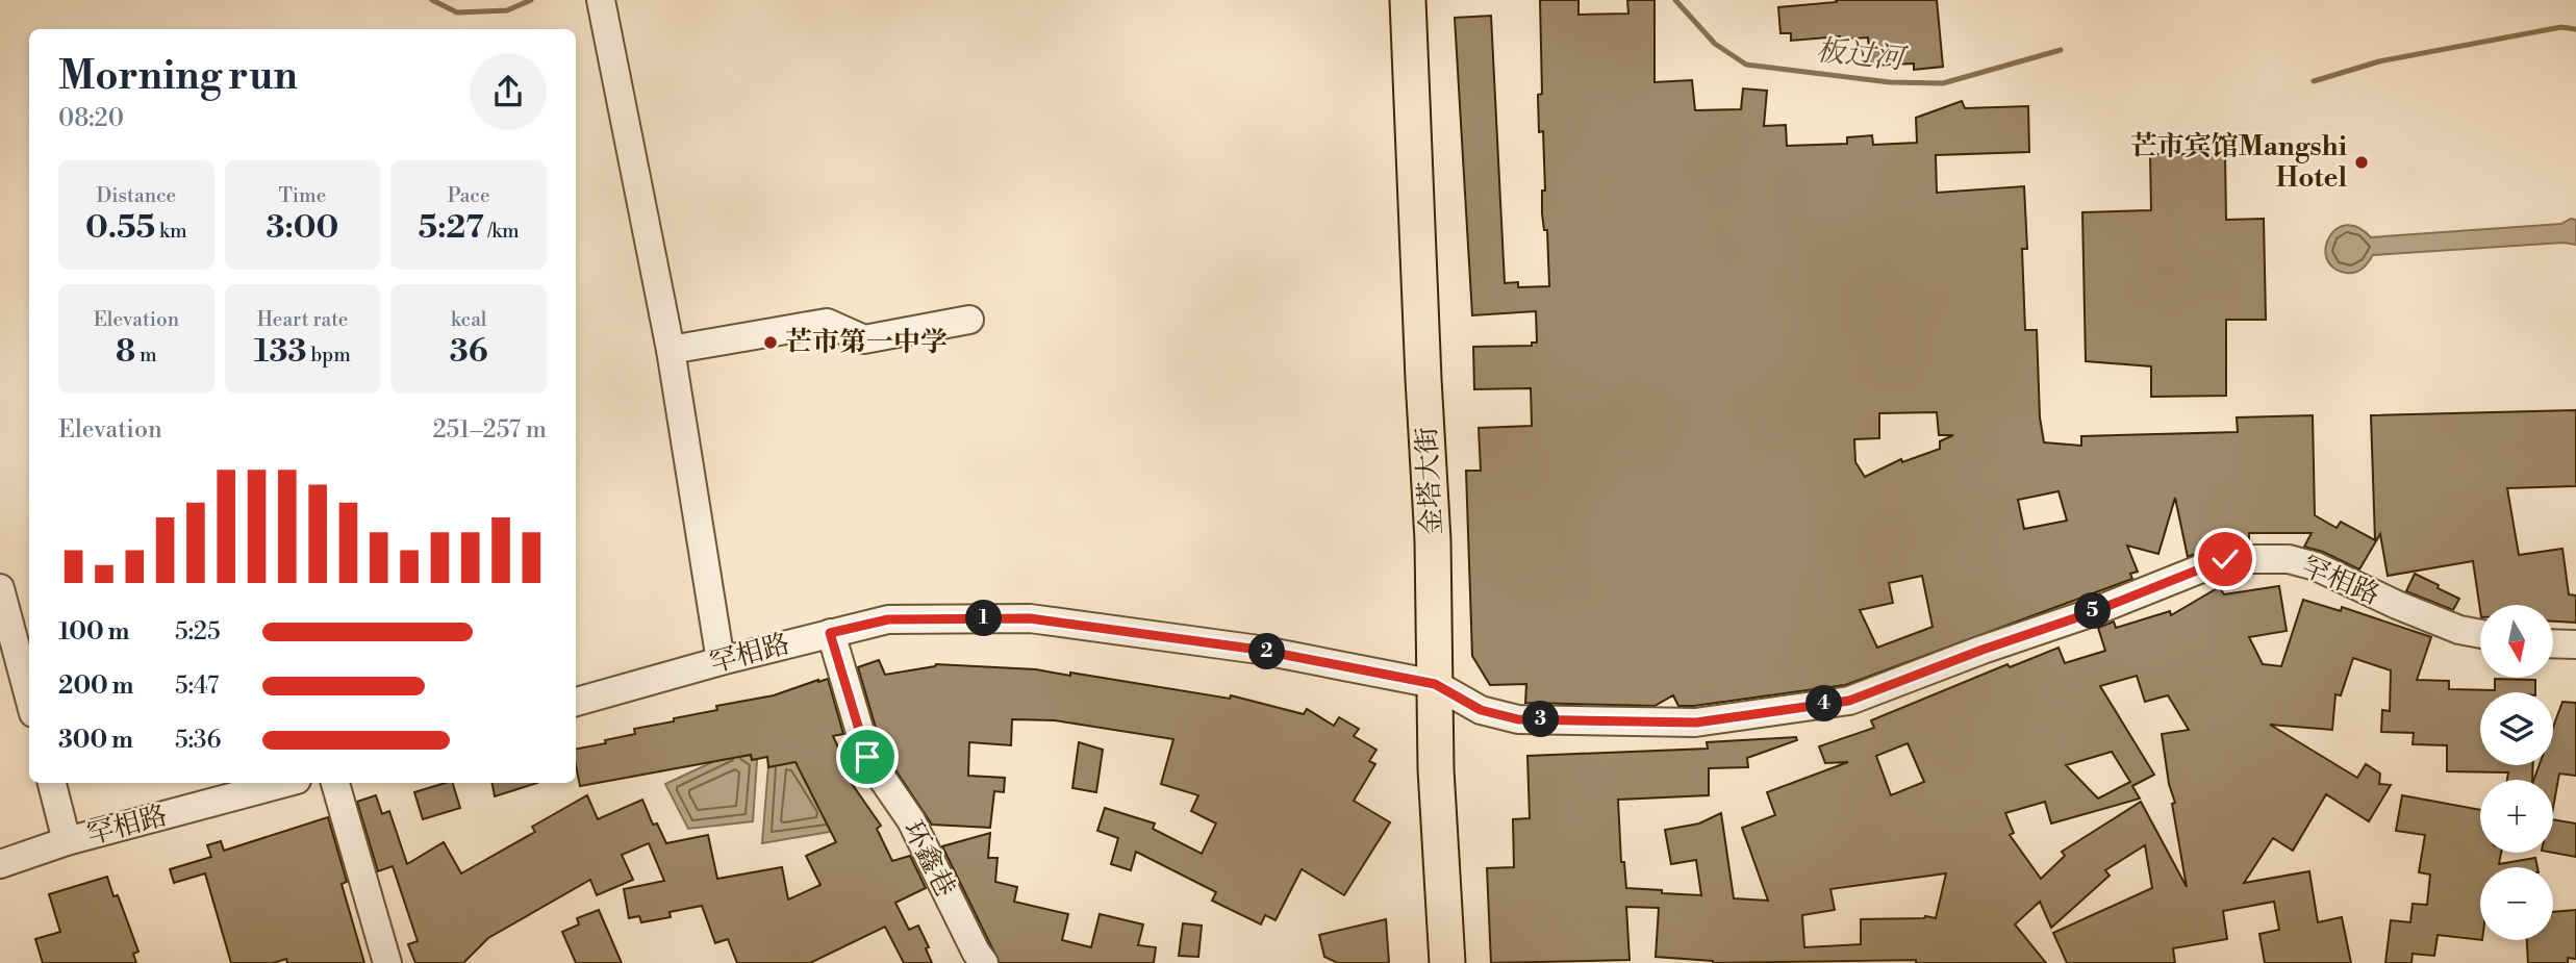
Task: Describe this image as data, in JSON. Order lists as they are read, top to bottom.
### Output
{
  "streets": {
    "main road": ["金塔大街"],
    "street": ["罕相路", "环鑫巷"]
  },
  "crossings": [
    ["金塔大街", "罕相路"],
    ["罕相路", "环鑫巷"]
  ],
  "water": ["板过河"],
  "places": ["芒市宾馆Mangshi Hotel", "芒市第一中学"],
  "north": "bottom",
  "page": {
    "heading": ["Morning run", "08:20"],
    "stats": [
      ["Distance", "0.55 km"],
      ["Time", "3:00"],
      ["Pace", "5:27 /km"],
      ["Elevation", "8 m"],
      ["Heart rate", "133 bpm"],
      ["kcal", "36"]
    ],
    "chart": ["Elevation", "251–257 m"],
    "pins": [
      "5",
      "1",
      "2",
      "4",
      "3"
    ],
    "map_buttons": ["+", "−"],
    "list": [
      {
        "name": "100 m",
        "note": "5:25"
      },
      {
        "name": "200 m",
        "note": "5:47"
      },
      {
        "name": "300 m",
        "note": "5:36"
      }
    ]
  }
}
